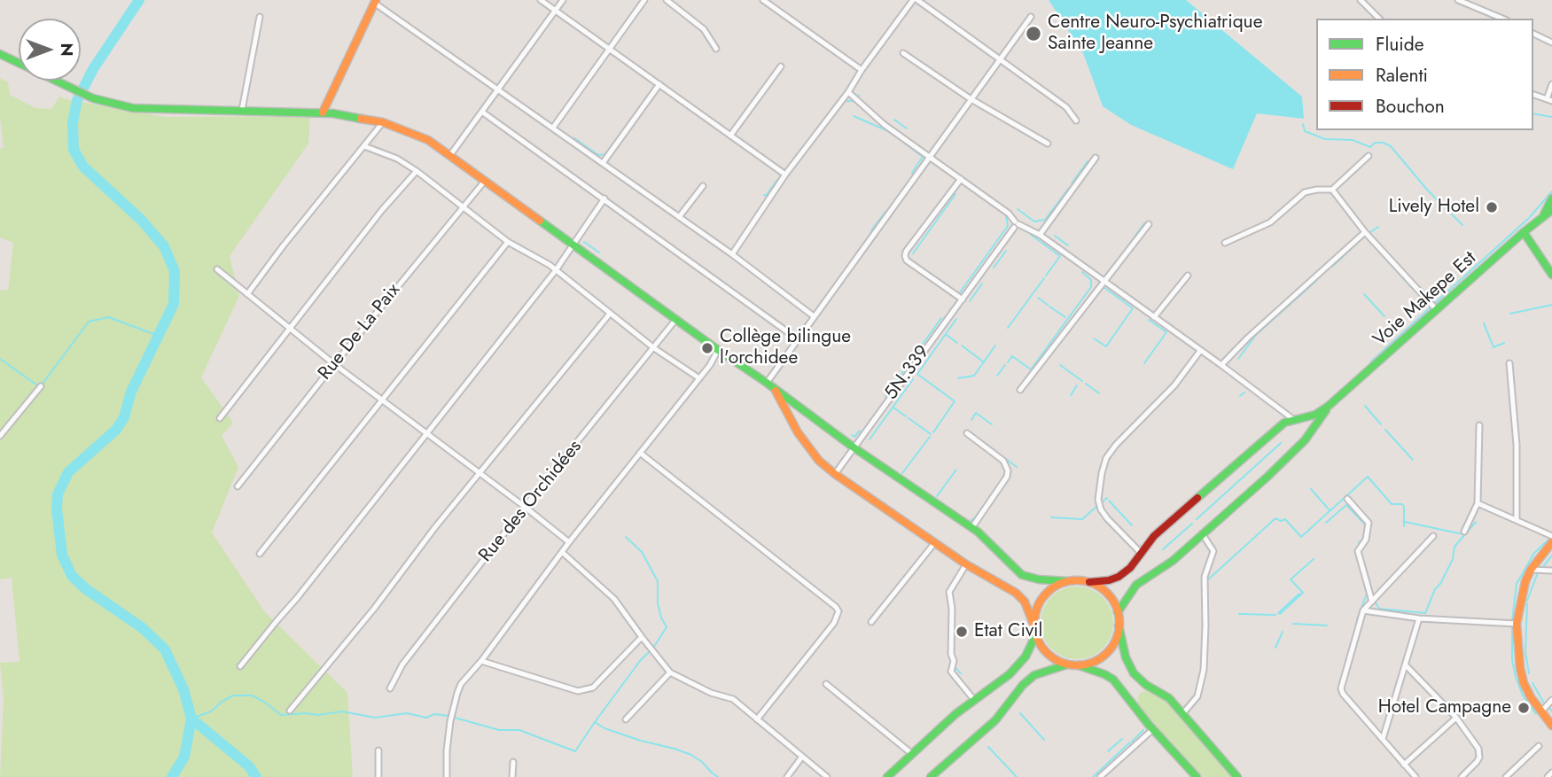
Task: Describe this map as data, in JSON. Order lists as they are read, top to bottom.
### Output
{
  "streets": {
    "main road": ["Voie Makepe Est"],
    "street": ["Rue De La Paix", "5N.339", "Rue des Orchidées"]
  },
  "places": [
    "Centre Neuro-Psychiatrique Sainte Jeanne",
    "Lively Hotel",
    "Collège bilingue l'orchidee",
    "Etat Civil",
    "Hotel Campagne"
  ],
  "legend": ["Fluide", "Ralenti", "Bouchon"],
  "north": "right"
}
